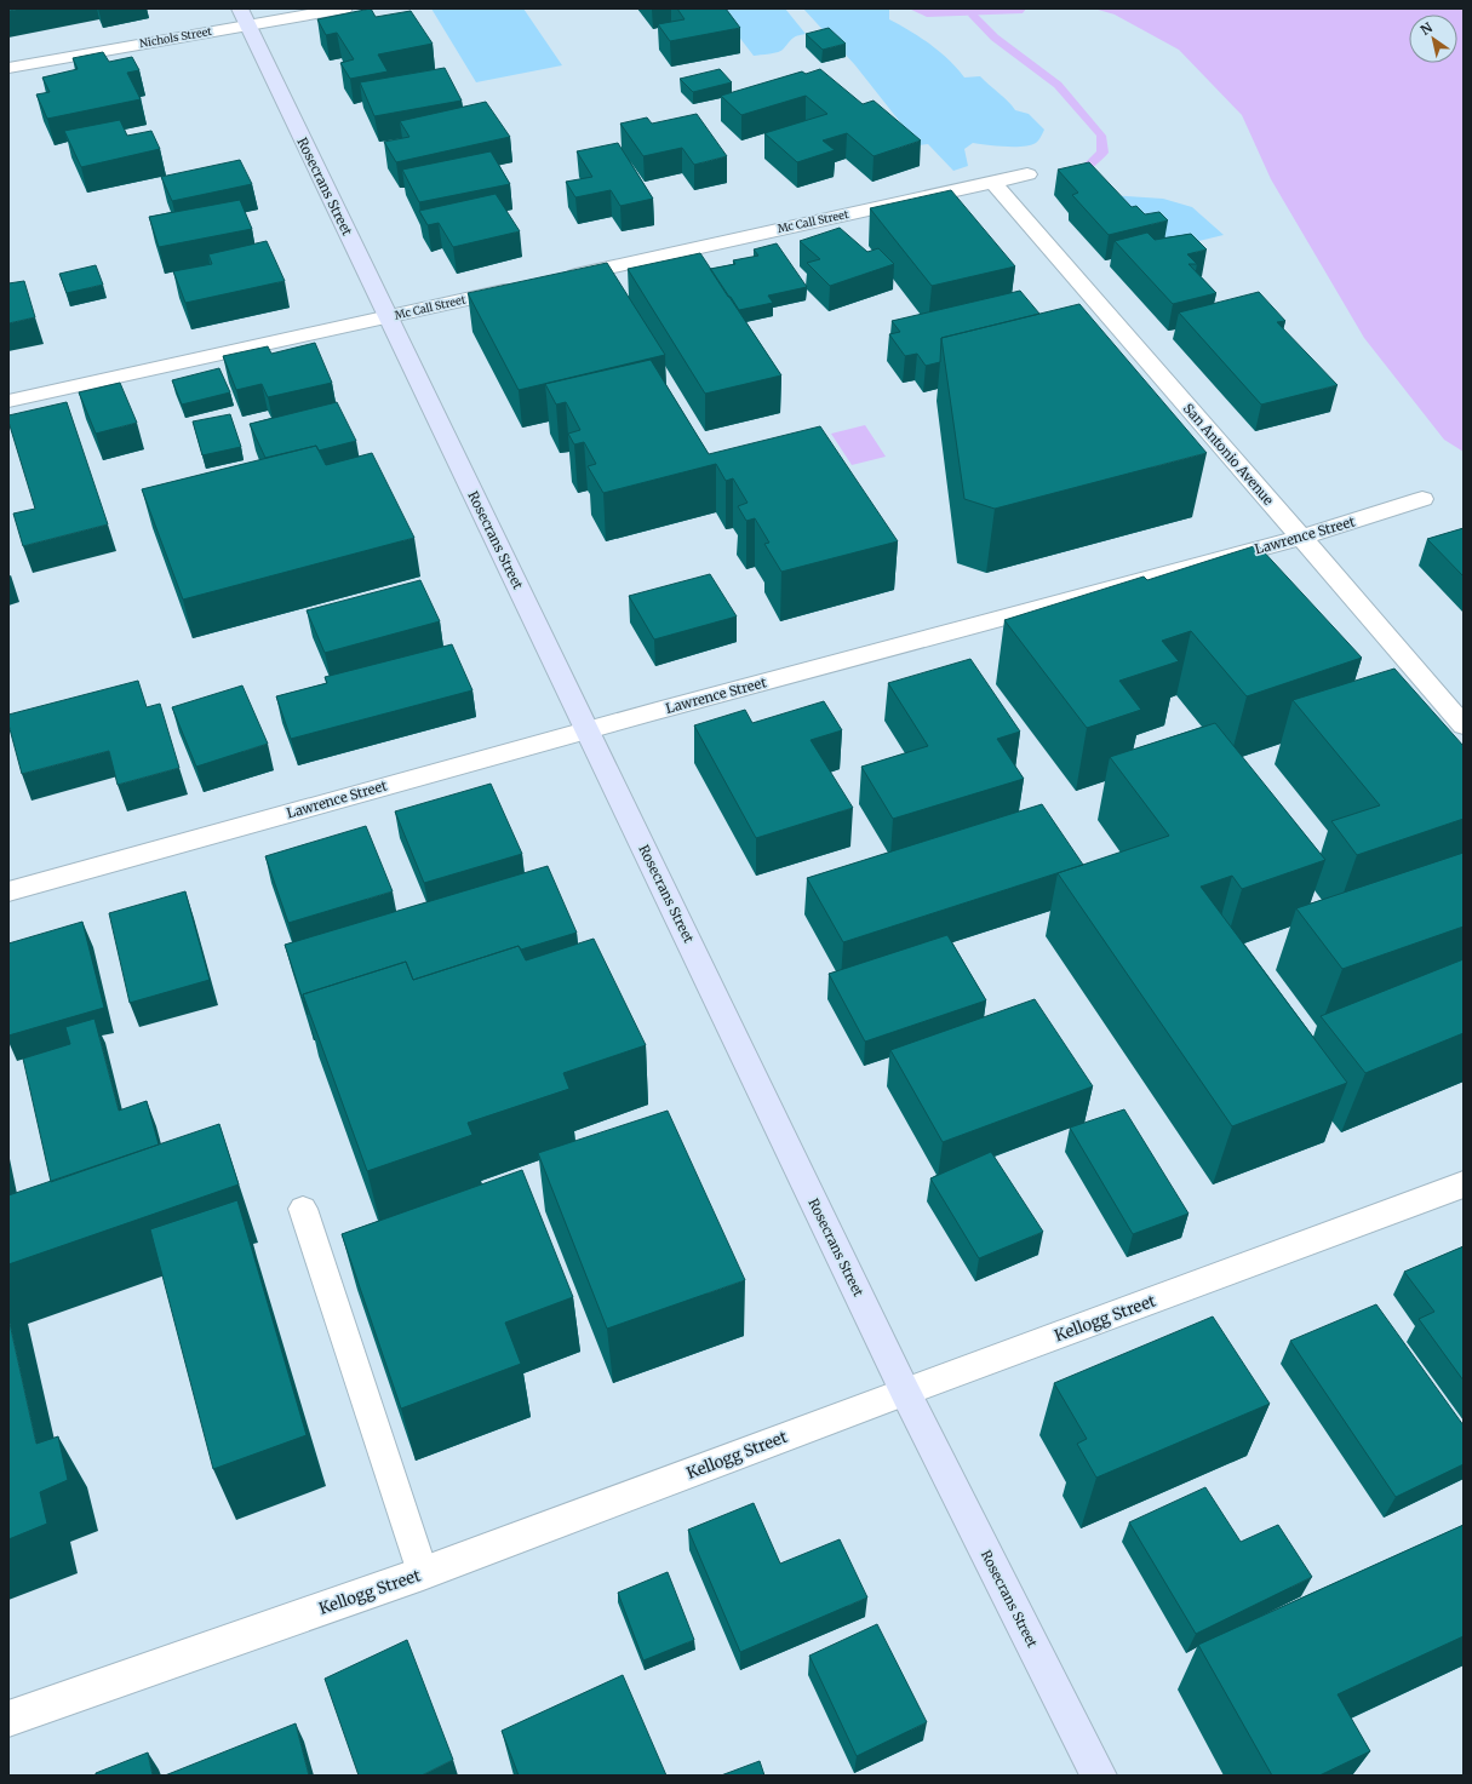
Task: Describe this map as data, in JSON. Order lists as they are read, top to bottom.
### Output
{
  "streets": {
    "street": [
      "Nichols Street",
      "Rosecrans Street",
      "Mc Call Street",
      "San Antonio Avenue",
      "Lawrence Street",
      "Kellogg Street"
    ]
  },
  "crossings": [
    ["Nichols Street", "Rosecrans Street"],
    ["Rosecrans Street", "Mc Call Street"],
    ["Rosecrans Street", "Lawrence Street"],
    ["Rosecrans Street", "Kellogg Street"],
    ["Mc Call Street", "San Antonio Avenue"],
    ["San Antonio Avenue", "Lawrence Street"]
  ],
  "north": "top left"
}
